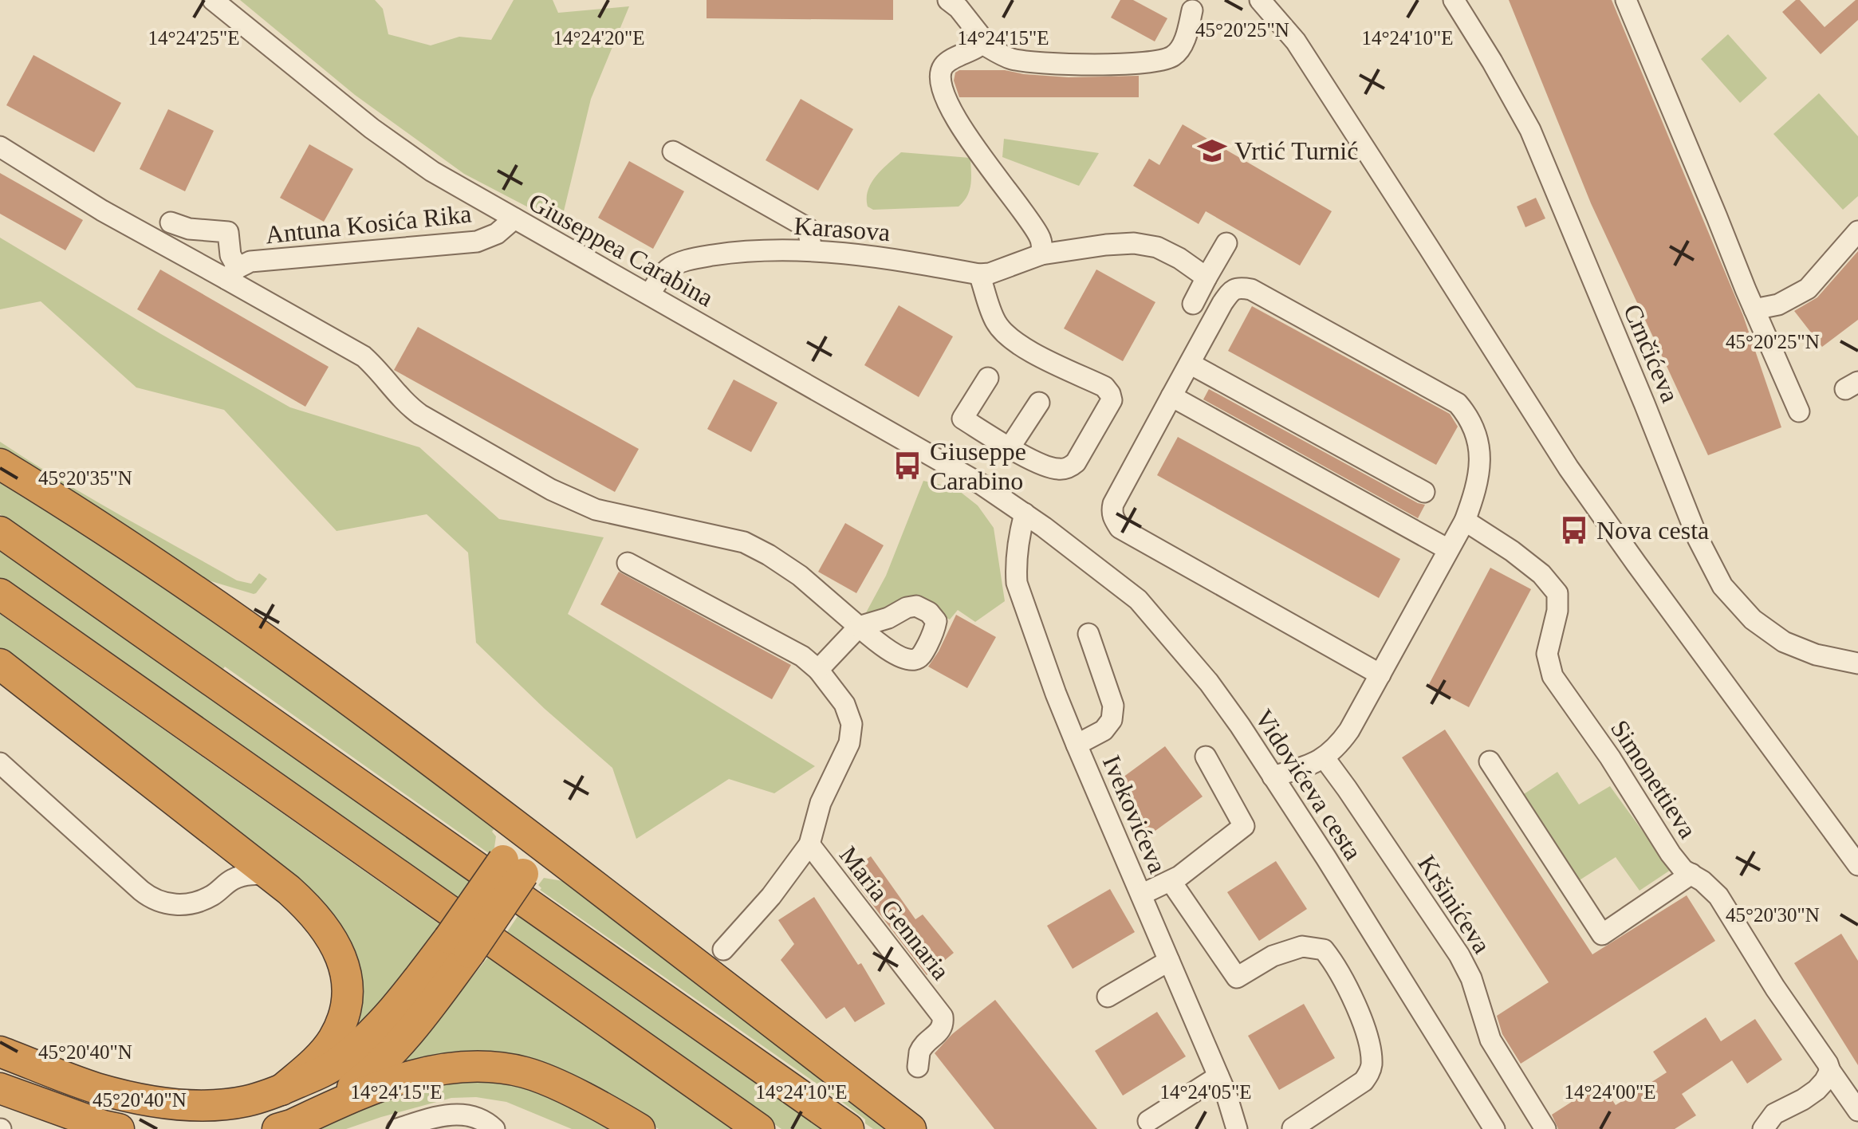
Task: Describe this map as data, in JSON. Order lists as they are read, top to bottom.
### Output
{
  "streets": {
    "street": [
      "Antuna Kosića Rika",
      "Karasova",
      "Giuseppea Carabina",
      "Crnčićeva",
      "Simonettieva",
      "Vidovićeva cesta",
      "Ivekovićeva",
      "Kršinićeva",
      "Maria Gennaria"
    ]
  },
  "crossings": [
    ["Antuna Kosića Rika", "Giuseppea Carabina"],
    ["Karasova", "Giuseppea Carabina"],
    ["Giuseppea Carabina", "Vidovićeva cesta"],
    ["Giuseppea Carabina", "Ivekovićeva"],
    ["Vidovićeva cesta", "Ivekovićeva"]
  ],
  "places": {
    "school or university": ["Vrtić Turnić"],
    "bus stop": ["Giuseppe Carabino", "Nova cesta"]
  },
  "coordinates": [
    "45°20'25\"N",
    "14°24'25\"E",
    "14°24'20\"E",
    "14°24'15\"E",
    "14°24'10\"E",
    "45°20'35\"N",
    "45°20'30\"N",
    "45°20'40\"N",
    "14°24'05\"E",
    "14°24'00\"E"
  ]
}
